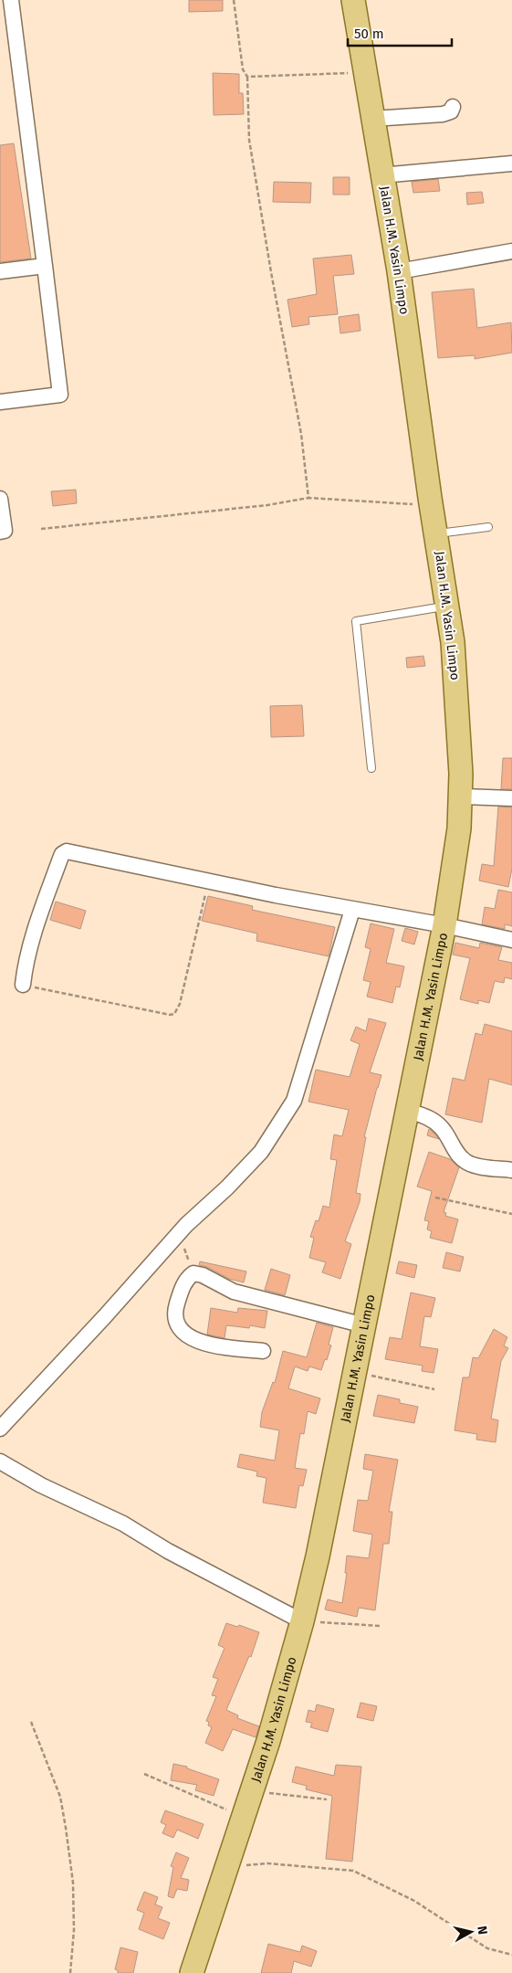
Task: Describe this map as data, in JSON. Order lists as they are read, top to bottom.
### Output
{
  "streets": {
    "main road": ["Jalan H.M. Yasin Limpo"]
  },
  "scale_bar": "50 m",
  "north": "right"
}
